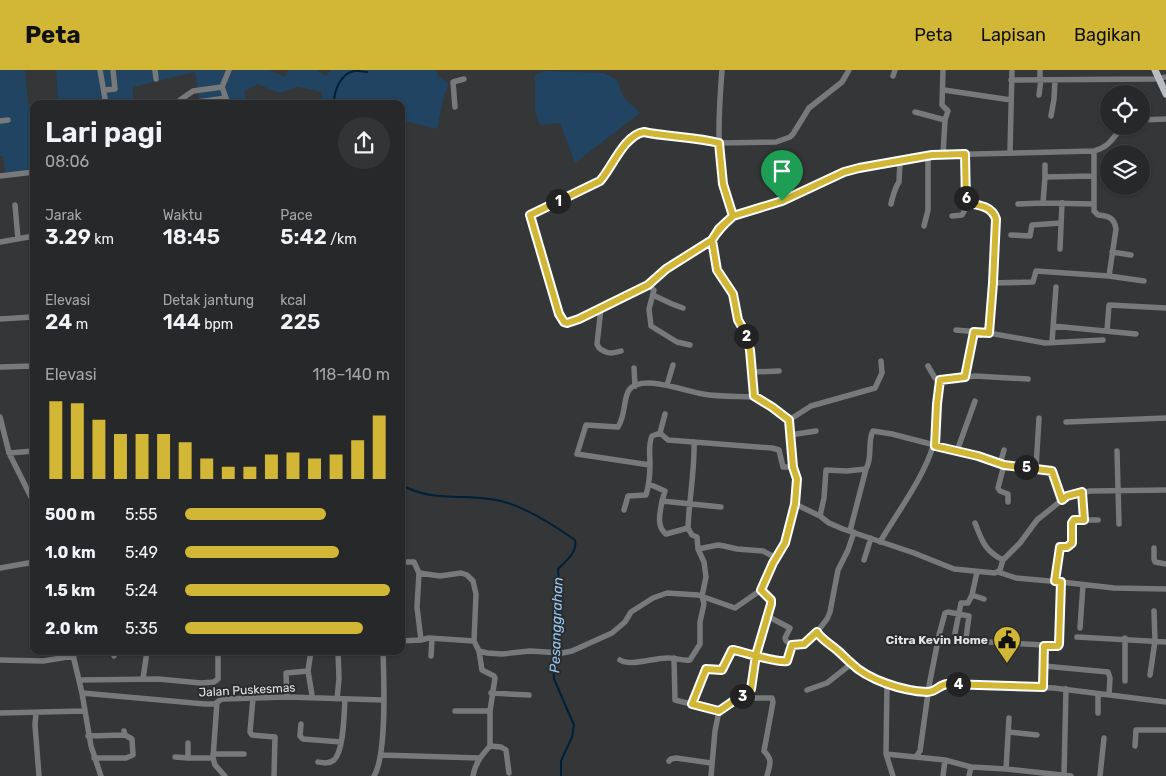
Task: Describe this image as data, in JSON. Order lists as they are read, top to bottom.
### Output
{
  "streets": {
    "street": ["Jalan Puskesmas"]
  },
  "water": ["Pesanggrahan"],
  "places": {
    "public building": ["Citra Kevin Home"]
  },
  "page": {
    "header": "Peta",
    "nav": ["Peta", "Lapisan", "Bagikan"],
    "heading": ["Lari pagi", "08:06"],
    "stats": [
      ["Jarak", "3.29 km"],
      ["Waktu", "18:45"],
      ["Pace", "5:42 /km"],
      ["Elevasi", "24 m"],
      ["Detak jantung", "144 bpm"],
      ["kcal", "225"]
    ],
    "pins": [
      "6",
      "1",
      "2",
      "5",
      "4",
      "3"
    ],
    "chart": ["Elevasi", "118–140 m"],
    "list": [
      {
        "name": "500 m",
        "note": "5:55"
      },
      {
        "name": "1.0 km",
        "note": "5:49"
      },
      {
        "name": "1.5 km",
        "note": "5:24"
      },
      {
        "name": "2.0 km",
        "note": "5:35"
      }
    ]
  }
}
